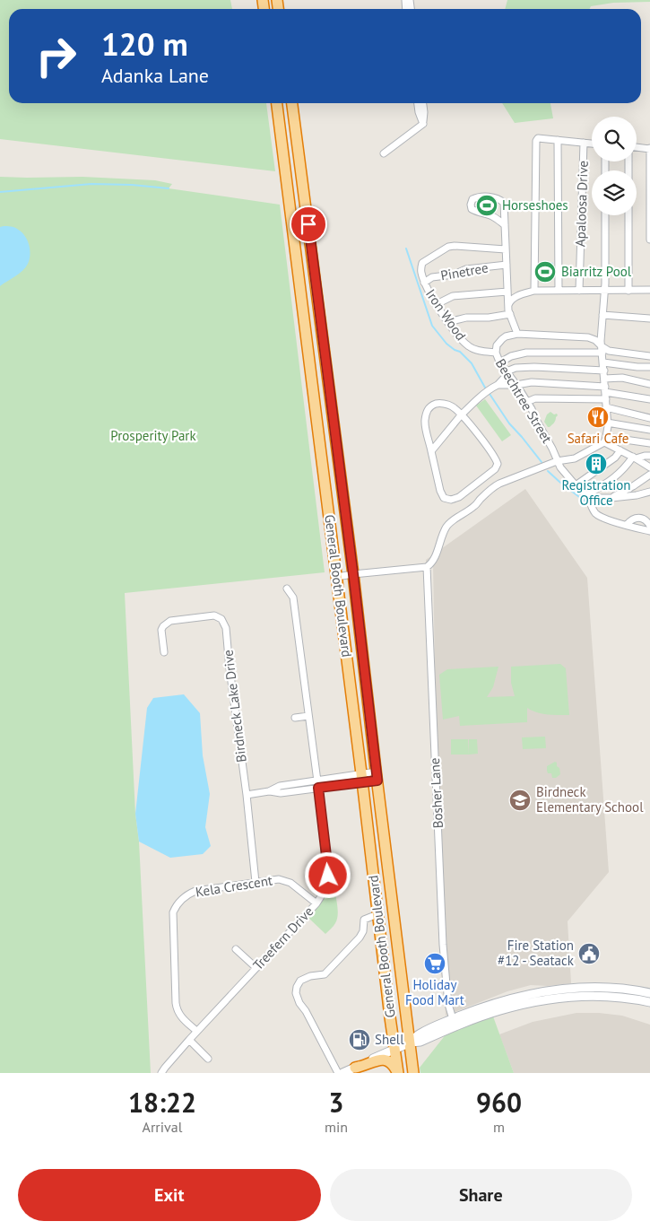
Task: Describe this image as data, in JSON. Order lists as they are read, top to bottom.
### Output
{
  "streets": {
    "highway": ["General Booth Boulevard"],
    "street": [
      "Apaloosa Drive",
      "Pinetree",
      "Iron Wood",
      "Beechtree Street",
      "Birdneck Lake Drive",
      "Bosher Lane",
      "Kela Crescent",
      "Treefern Drive"
    ]
  },
  "crossings": [
    ["Pinetree", "Iron Wood"],
    ["Iron Wood", "Beechtree Street"],
    ["Birdneck Lake Drive", "Kela Crescent"],
    ["Kela Crescent", "Treefern Drive"]
  ],
  "parks": ["Prosperity Park"],
  "places": {
    "sports": ["Horseshoes", "Biarritz Pool"],
    "restaurant": ["Safari Cafe"],
    "building": ["Registration Office"],
    "school or university": ["Birdneck Elementary School"],
    "public building": ["Fire Station #12 - Seatack"],
    "supermarket": ["Holiday Food Mart"],
    "fuel station": ["Shell"]
  },
  "page": {
    "turn": ["120 m", "Adanka Lane"],
    "eta": [
      "18:22",
      "Arrival",
      "3",
      "min",
      "960",
      "m"
    ],
    "buttons": ["Exit", "Share"]
  }
}
